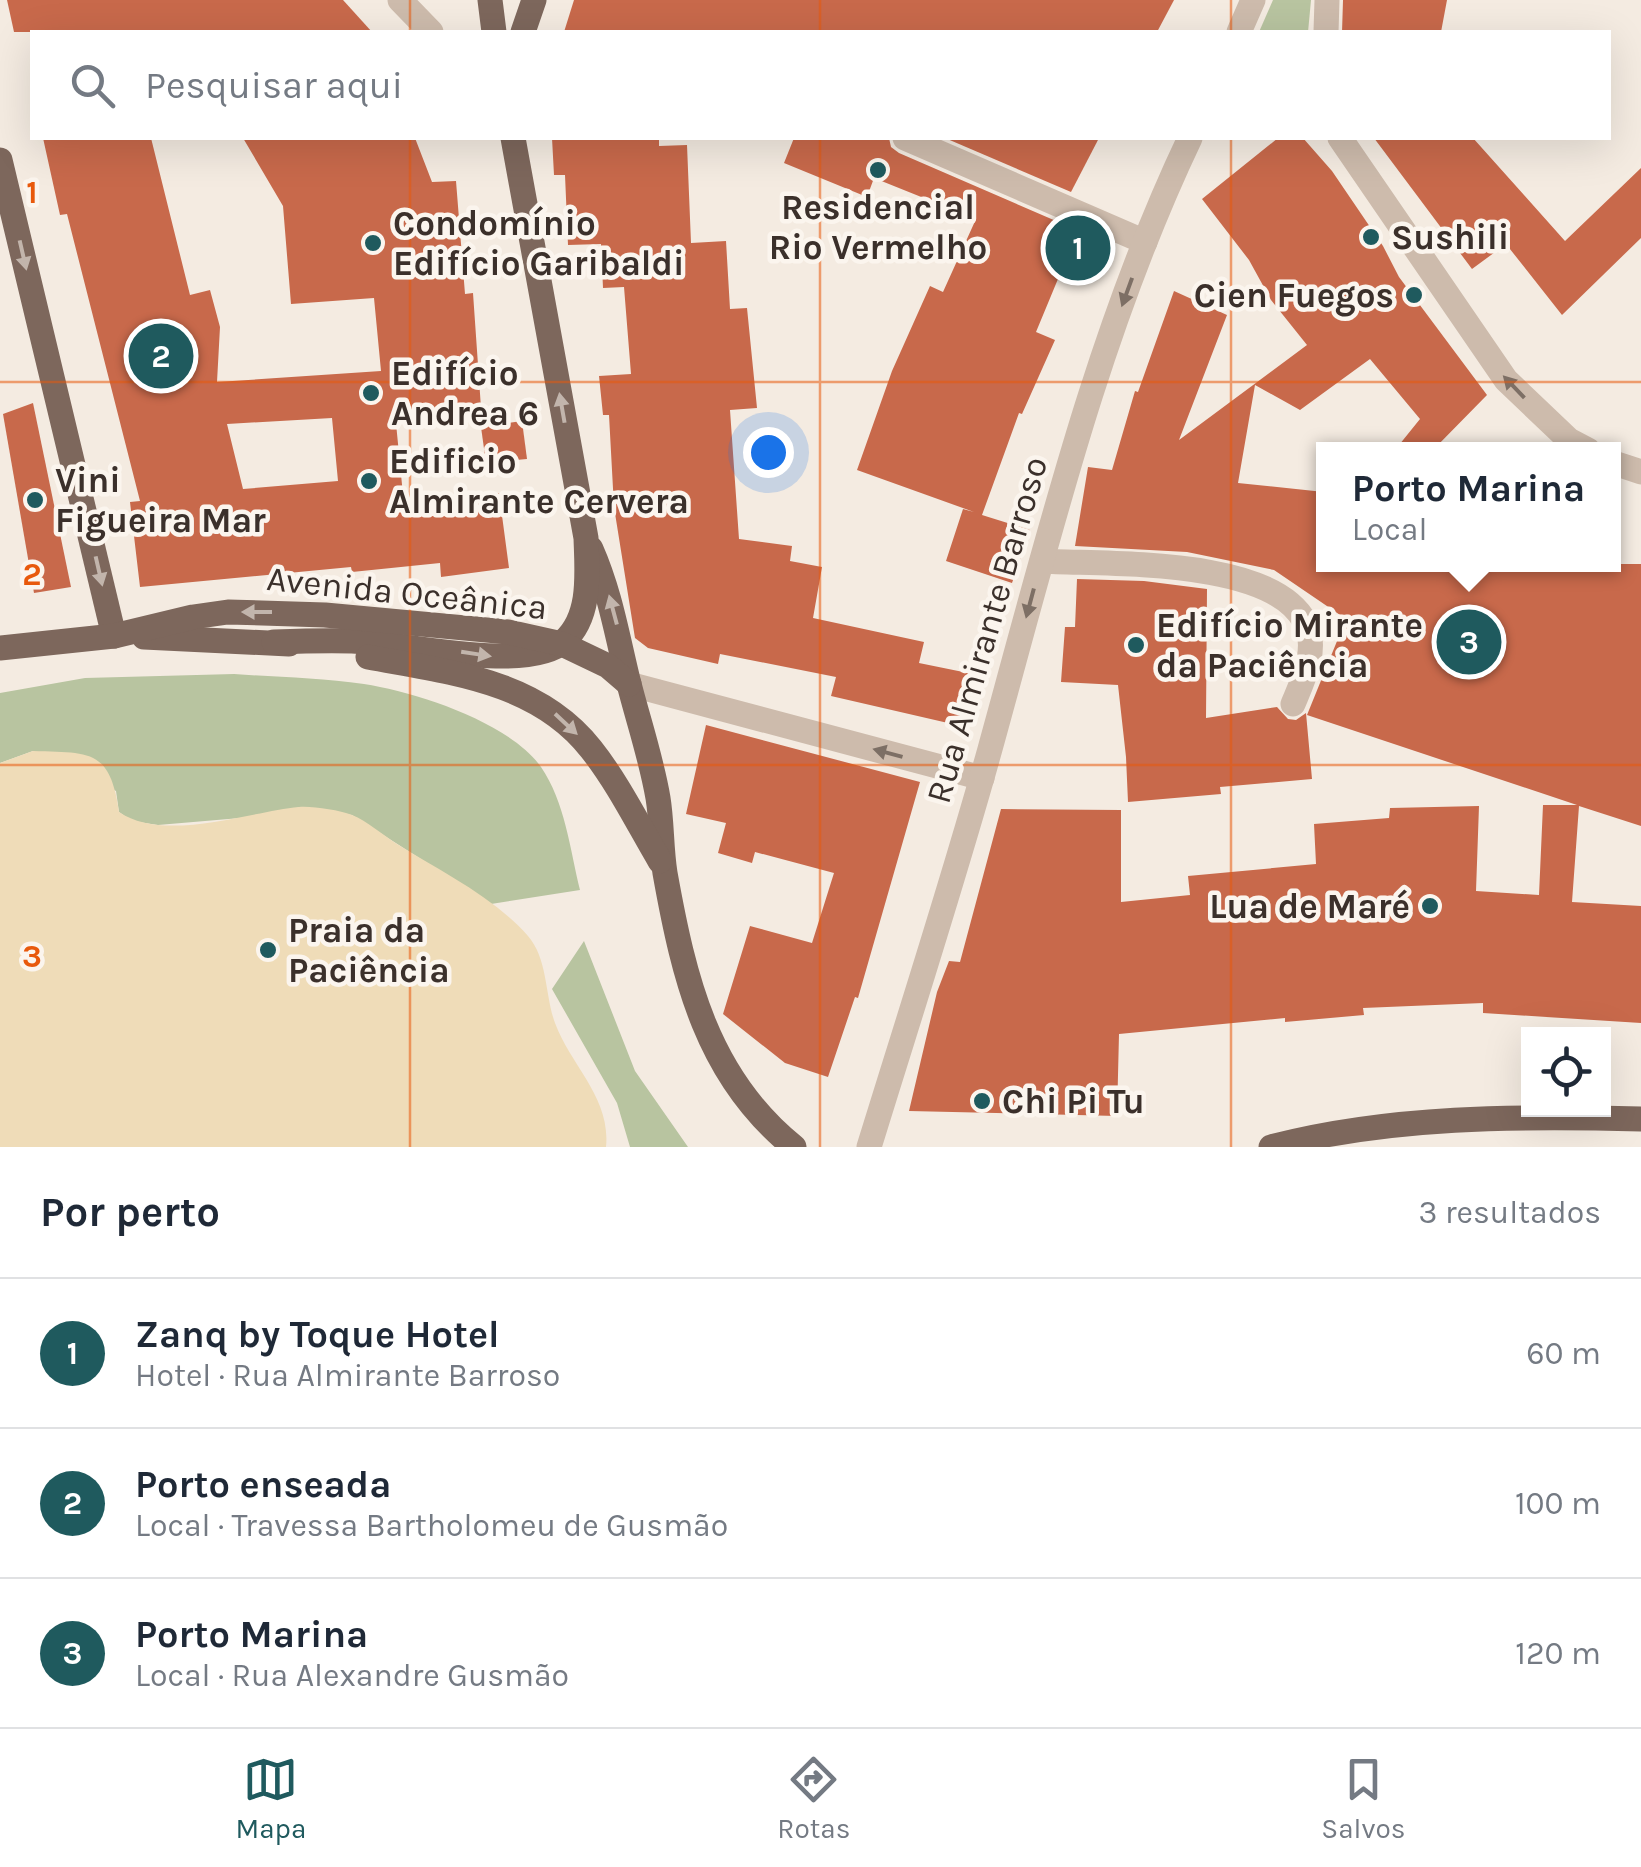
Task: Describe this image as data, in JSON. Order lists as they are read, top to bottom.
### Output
{
  "streets": {
    "main road": ["Avenida Oceânica"],
    "street": ["Rua Almirante Barroso"]
  },
  "one_way": ["Rua Almirante Barroso"],
  "places": [
    "Residencial Rio Vermelho",
    "Sushili",
    "Condomínio Edifício Garibaldi",
    "Cien Fuegos",
    "Edifício Andrea 6",
    "Edificio Almirante Cervera",
    "Vini Figueira Mar",
    "Edifício Mirante da Paciência",
    "Lua de Maré",
    "Praia da Paciência",
    "Chi Pi Tu"
  ],
  "page": {
    "search": "Pesquisar aqui",
    "pins": ["1", "2", "3"],
    "popup": ["Porto Marina", "Local"],
    "heading": ["Por perto", "3 resultados"],
    "list": [
      {
        "mark": "1",
        "name": "Zanq by Toque Hotel",
        "note": "Hotel · Rua Almirante Barroso",
        "value": "60 m"
      },
      {
        "mark": "2",
        "name": "Porto enseada",
        "note": "Local · Travessa Bartholomeu de Gusmão",
        "value": "100 m"
      },
      {
        "mark": "3",
        "name": "Porto Marina",
        "note": "Local · Rua Alexandre Gusmão",
        "value": "120 m"
      }
    ],
    "nav": ["Mapa", "Rotas", "Salvos"]
  },
  "grid": {
    "rows": ["1", "2", "3"]
  }
}
